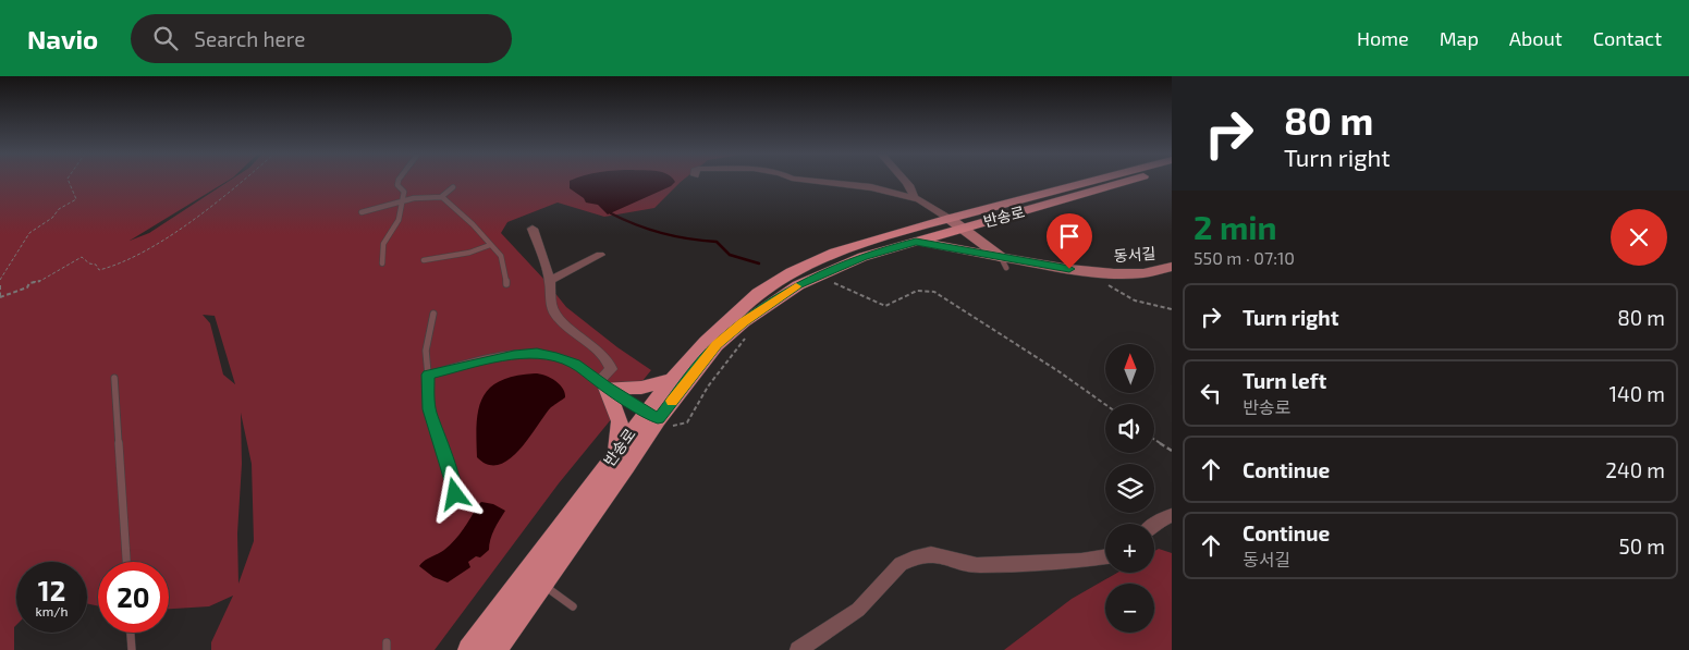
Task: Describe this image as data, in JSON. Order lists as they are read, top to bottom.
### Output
{
  "streets": {
    "main road": ["반송로"],
    "street": ["동서길"]
  },
  "crossings": [
    ["반송로", "동서길"]
  ],
  "north": "top",
  "page": {
    "header": "Navio",
    "search": "Search here",
    "nav": [
      "Home",
      "Map",
      "About",
      "Contact"
    ],
    "turn": ["80 m", "Turn right"],
    "heading": ["2 min", "550 m · 07:10"],
    "list": [
      {
        "name": "Turn right",
        "value": "80 m"
      },
      {
        "name": "Turn left",
        "note": "반송로",
        "value": "140 m"
      },
      {
        "name": "Continue",
        "value": "240 m"
      },
      {
        "name": "Continue",
        "note": "동서길",
        "value": "50 m"
      }
    ],
    "map_buttons": ["+", "−"],
    "speed": "12 km/h",
    "limit": "20"
  }
}
